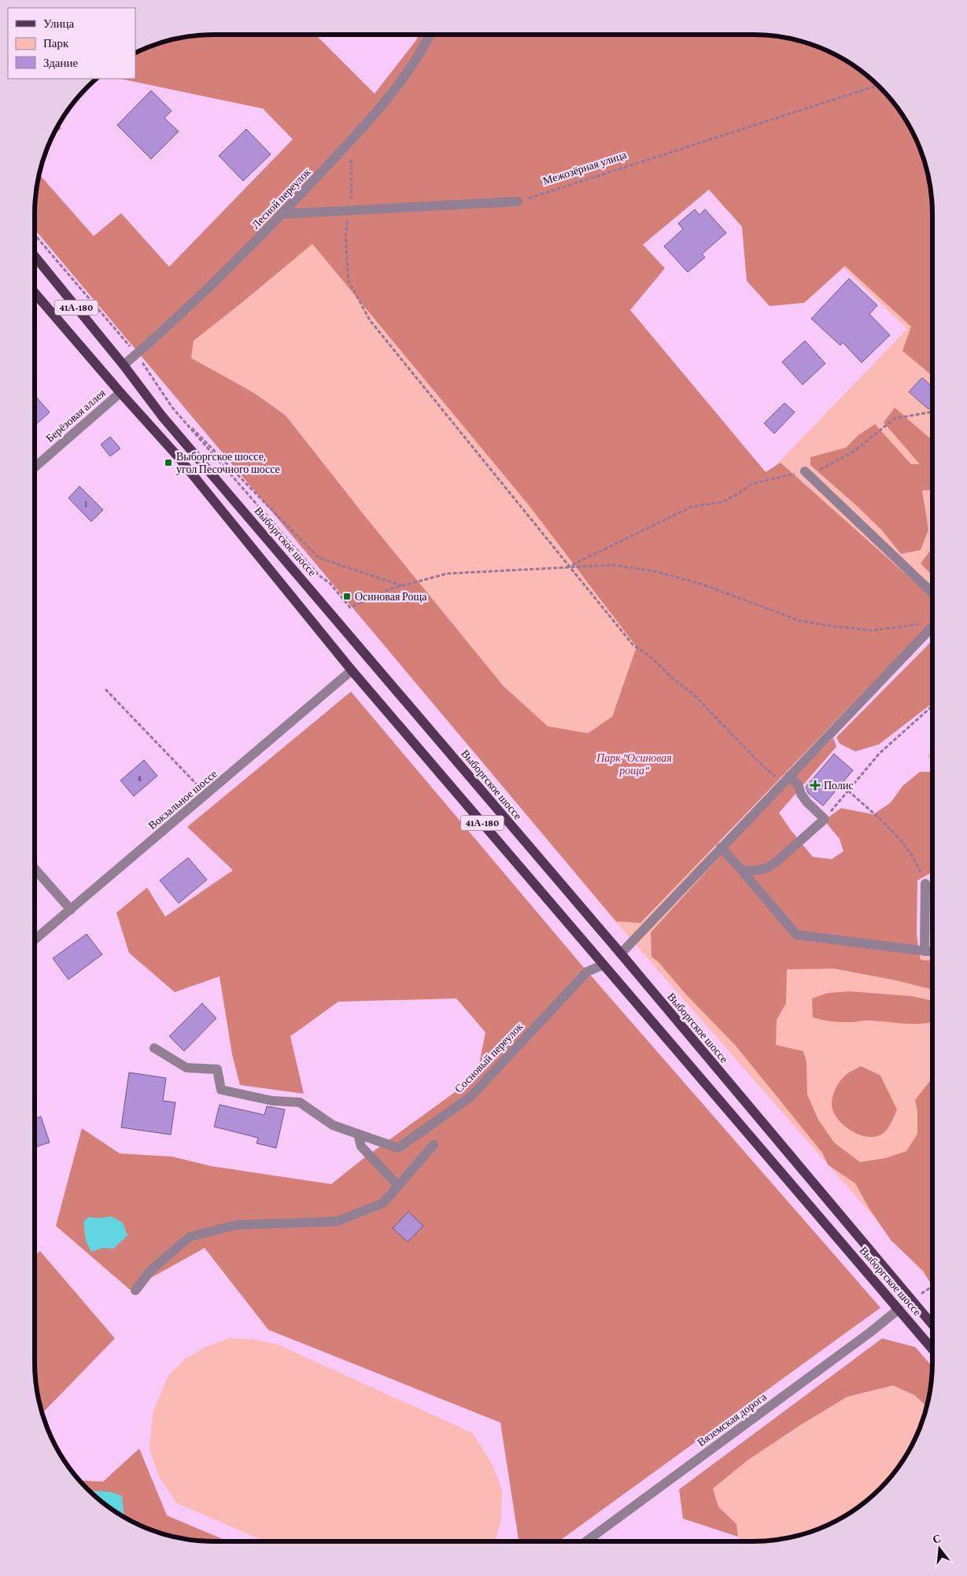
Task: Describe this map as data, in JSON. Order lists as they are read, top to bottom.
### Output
{
  "streets": {
    "main road": ["41А-180", "Выборгское шоссе"],
    "street": [
      "Лесной переулок",
      "Берёзовая аллея",
      "Вокзальное шоссе",
      "Сосновый переулок",
      "Вяземская дорога"
    ],
    "path": ["Межозёрная улица"]
  },
  "crossings": [
    ["Лесной переулок", "Выборгское шоссе"],
    ["Берёзовая аллея", "Выборгское шоссе"],
    ["Выборгское шоссе", "Вокзальное шоссе"],
    ["Выборгское шоссе", "Сосновый переулок"],
    ["Выборгское шоссе", "Вяземская дорога"]
  ],
  "parks": ["Парк \"Осиновая роща\""],
  "places": {
    "transit": ["Выборгское шоссе, угол Песочного шоссе", "Осиновая Роща"],
    "health": ["Полис"]
  },
  "house_numbers": ["1", "4"],
  "legend": ["Улица", "Парк", "Здание"],
  "north": "top"
}
